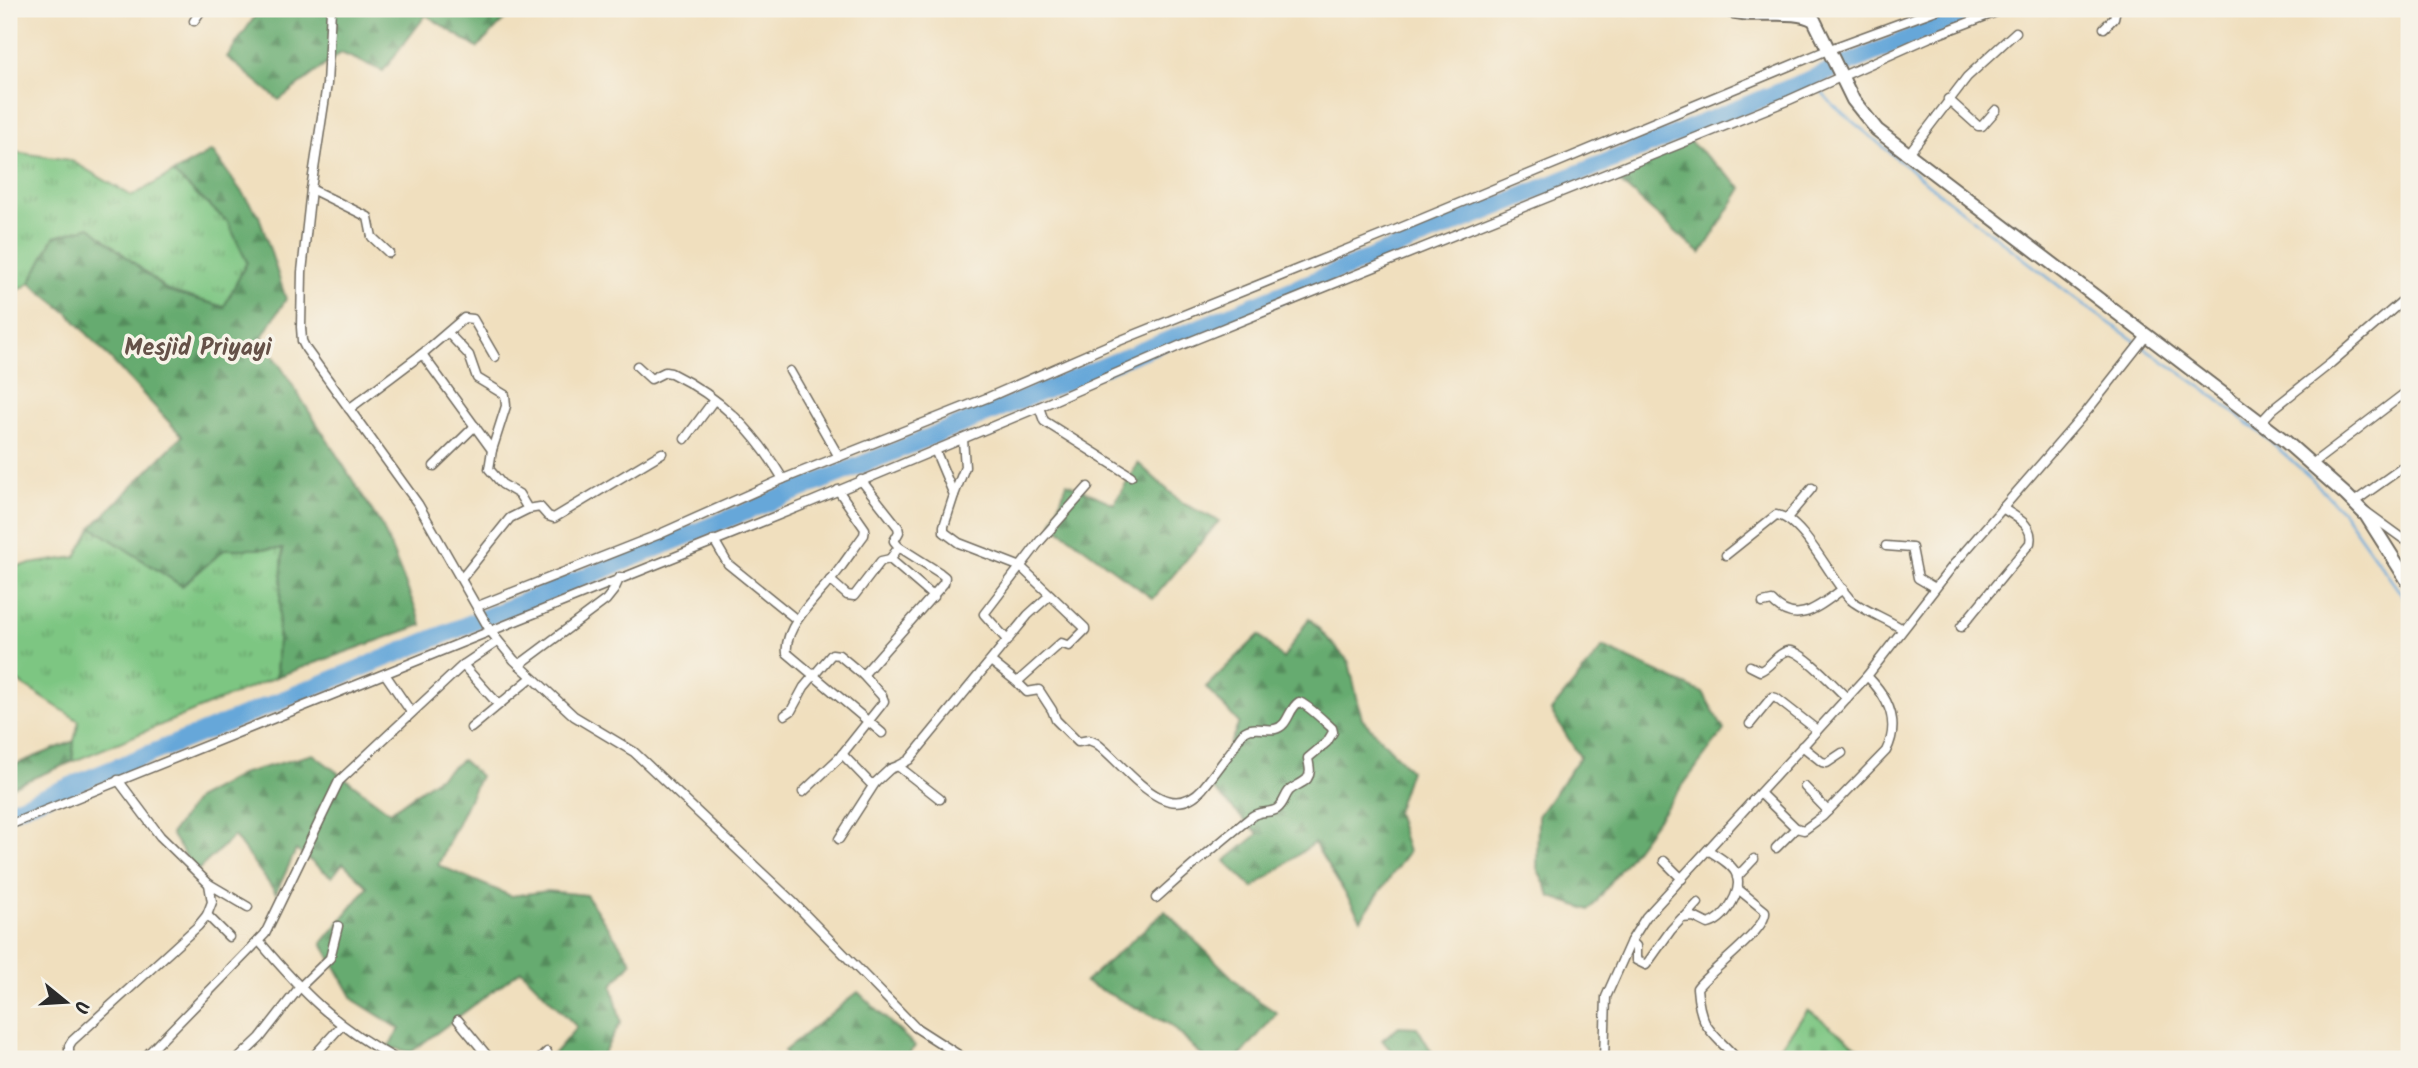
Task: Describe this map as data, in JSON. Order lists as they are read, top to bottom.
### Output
{
  "districts": ["Mesjid Priyayi"],
  "north": "right"
}
